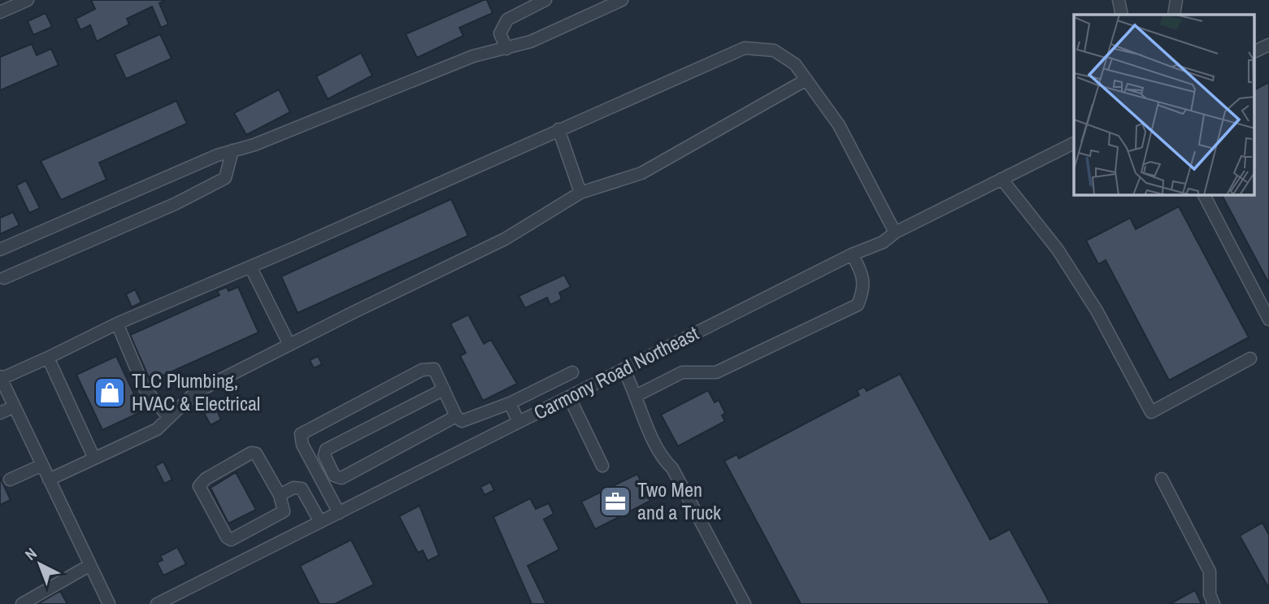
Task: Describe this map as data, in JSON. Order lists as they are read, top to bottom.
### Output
{
  "streets": {
    "street": ["Carmony Road Northeast"]
  },
  "places": {
    "shop": ["TLC Plumbing, HVAC & Electrical"],
    "office": ["Two Men and a Truck"]
  },
  "north": "top left"
}
